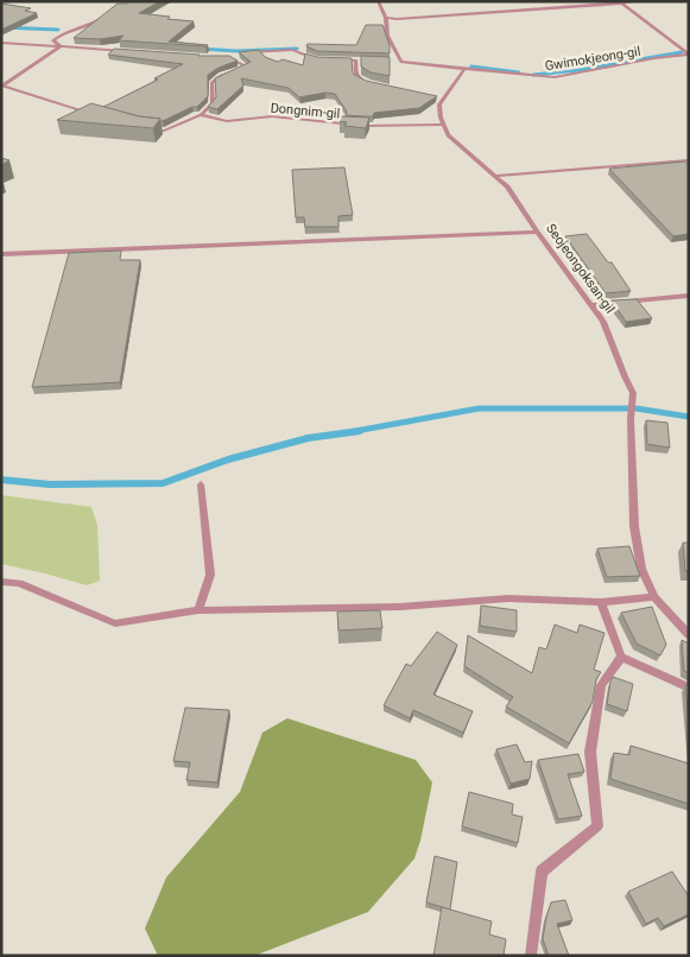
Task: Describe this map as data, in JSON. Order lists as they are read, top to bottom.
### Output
{
  "streets": {
    "lane": ["Gwimokjeong-gil", "Dongnim-gil", "Seojeongoksan-gil"]
  },
  "crossings": [
    ["Dongnim-gil", "Seojeongoksan-gil"]
  ]
}
